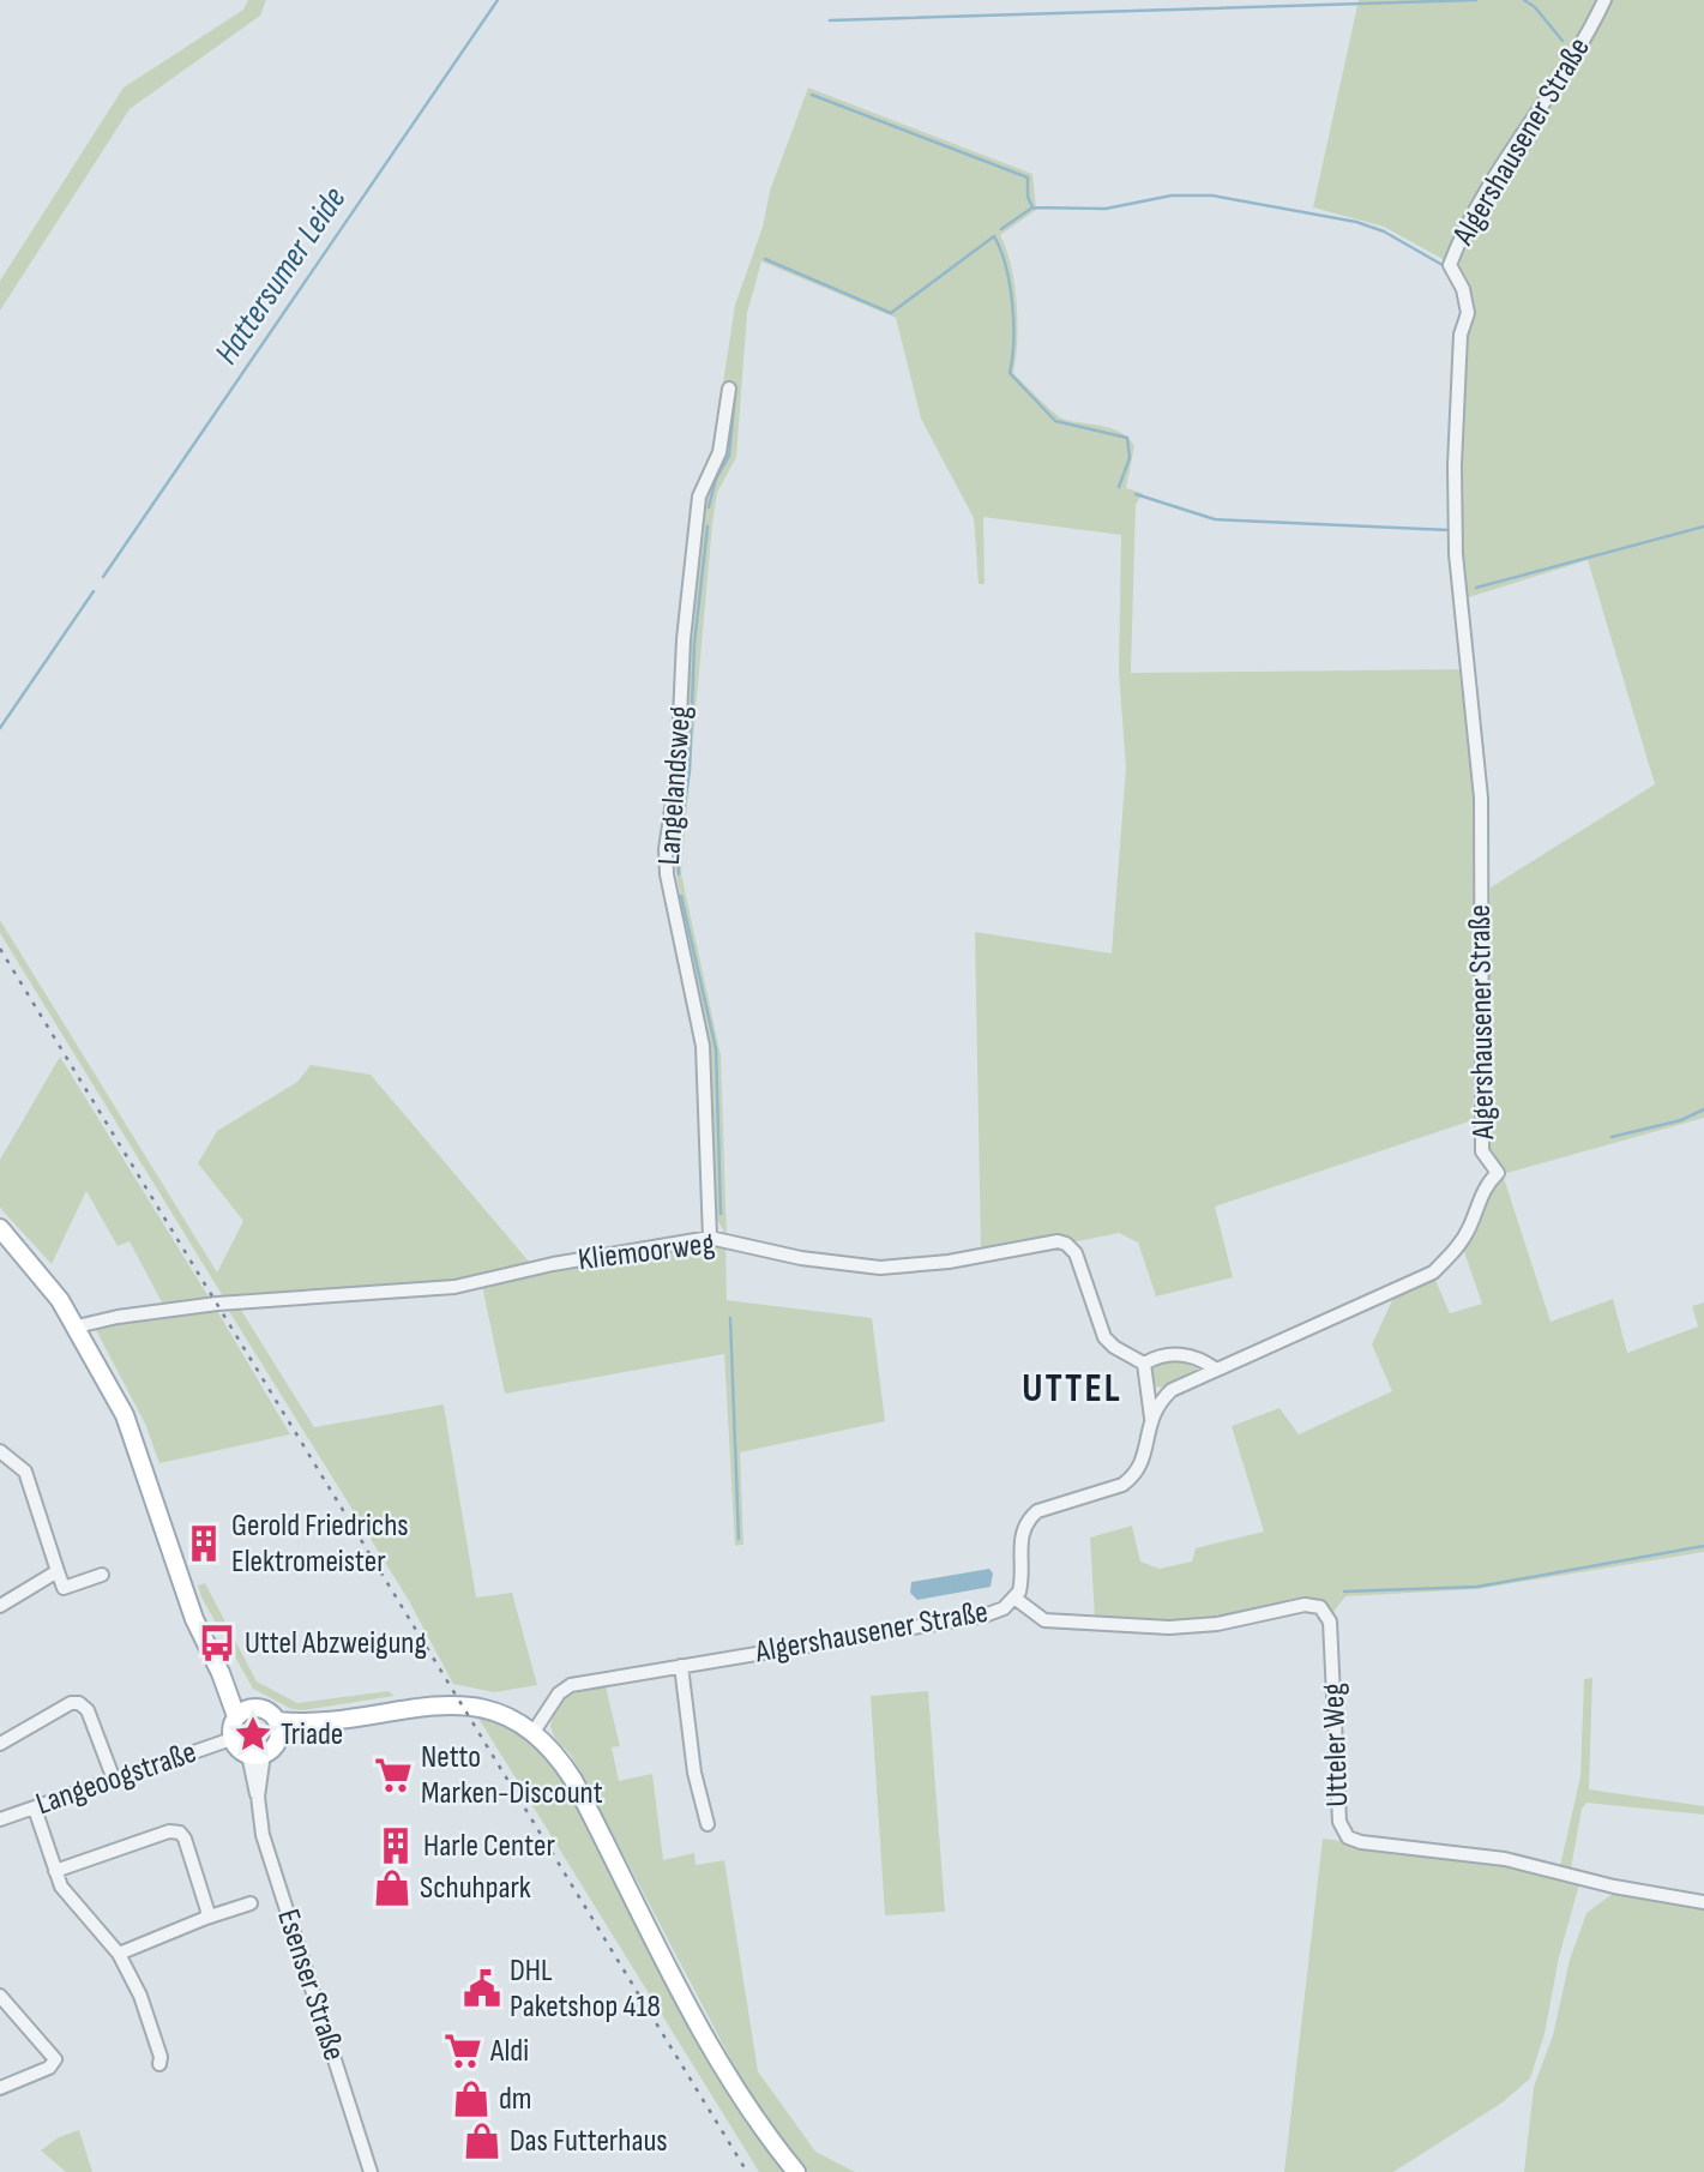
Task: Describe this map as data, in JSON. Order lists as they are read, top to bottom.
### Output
{
  "streets": {
    "street": [
      "Algershausener Straße",
      "Langelandsweg",
      "Kliemoorweg",
      "Utteler Weg",
      "Langeoogstraße",
      "Esenser Straße"
    ]
  },
  "crossings": [
    ["Algershausener Straße", "Utteler Weg"],
    ["Langelandsweg", "Kliemoorweg"]
  ],
  "districts": ["UTTEL"],
  "water": ["Hattersumer Leide"],
  "places": {
    "building": ["Gerold Friedrichs Elektromeister", "Harle Center"],
    "bus stop": ["Uttel Abzweigung"],
    "place": ["Triade"],
    "supermarket": ["Netto Marken-Discount", "Aldi"],
    "shop": ["Schuhpark", "dm", "Das Futterhaus"],
    "public building": ["DHL Paketshop 418"]
  }
}
